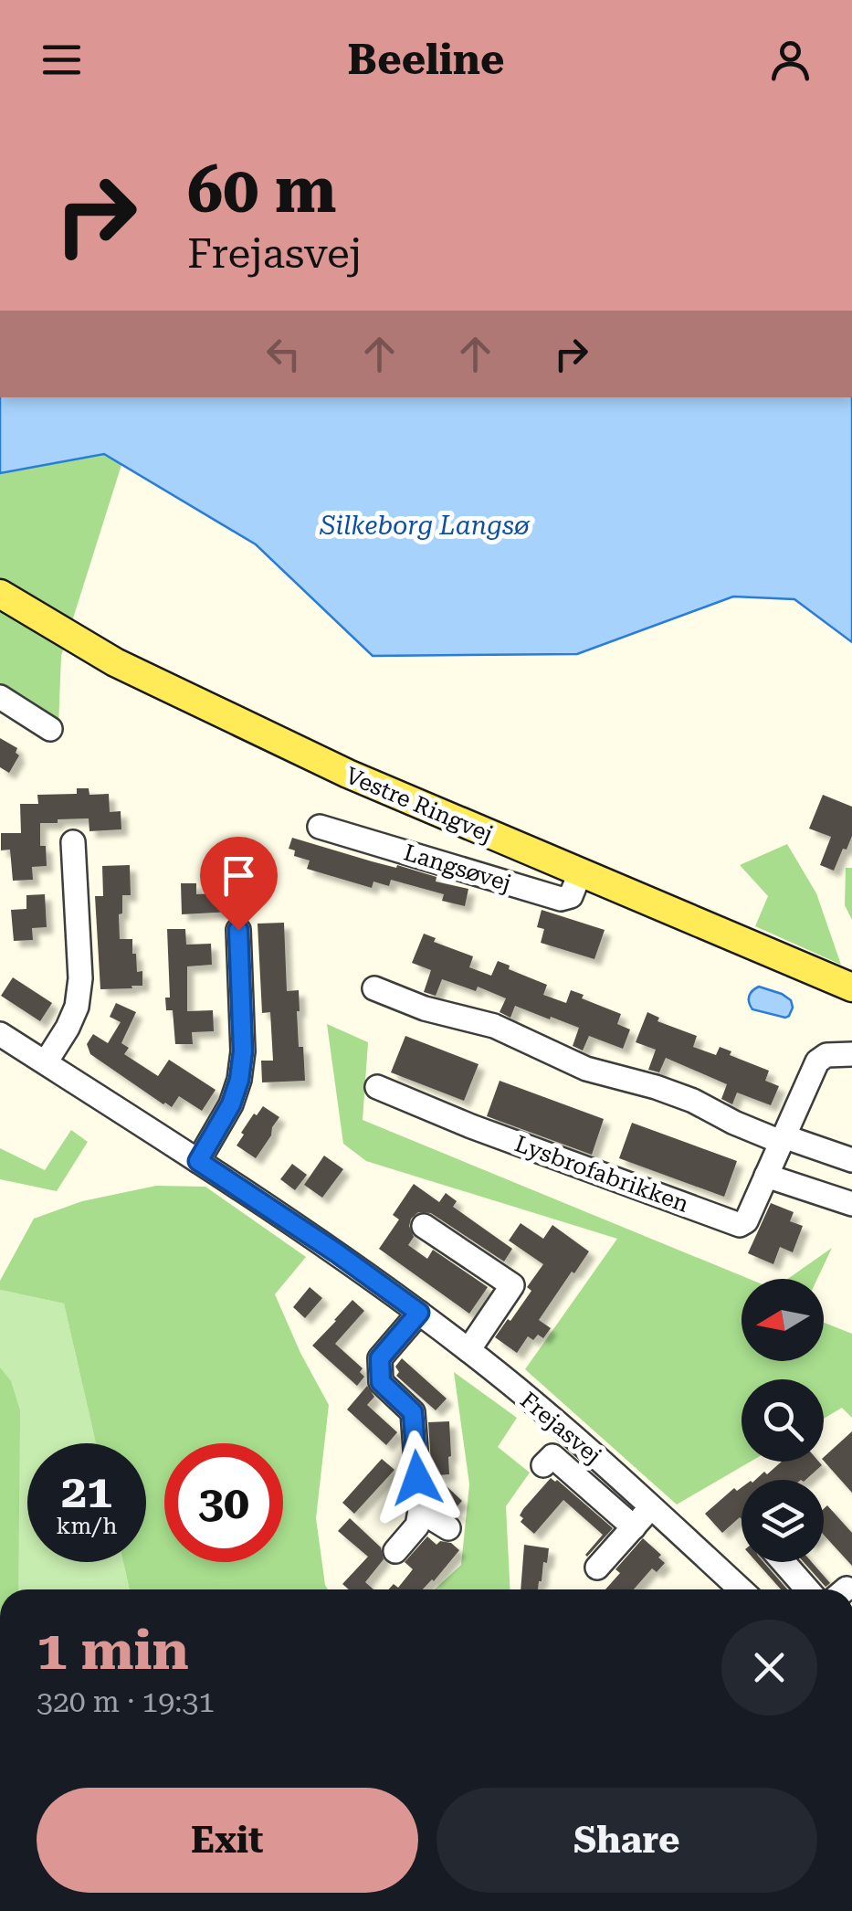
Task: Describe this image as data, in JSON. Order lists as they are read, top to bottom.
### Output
{
  "streets": {
    "main road": ["Vestre Ringvej"],
    "street": ["Langsøvej", "Lysbrofabrikken", "Frejasvej"]
  },
  "crossings": [
    ["Vestre Ringvej", "Langsøvej"]
  ],
  "water": ["Silkeborg Langsø"],
  "north": "left",
  "page": {
    "header": "Beeline",
    "turn": ["60 m", "Frejasvej"],
    "speed": "21 km/h",
    "limit": "30",
    "heading": ["1 min", "320 m · 19:31"],
    "buttons": ["Exit", "Share"]
  }
}
